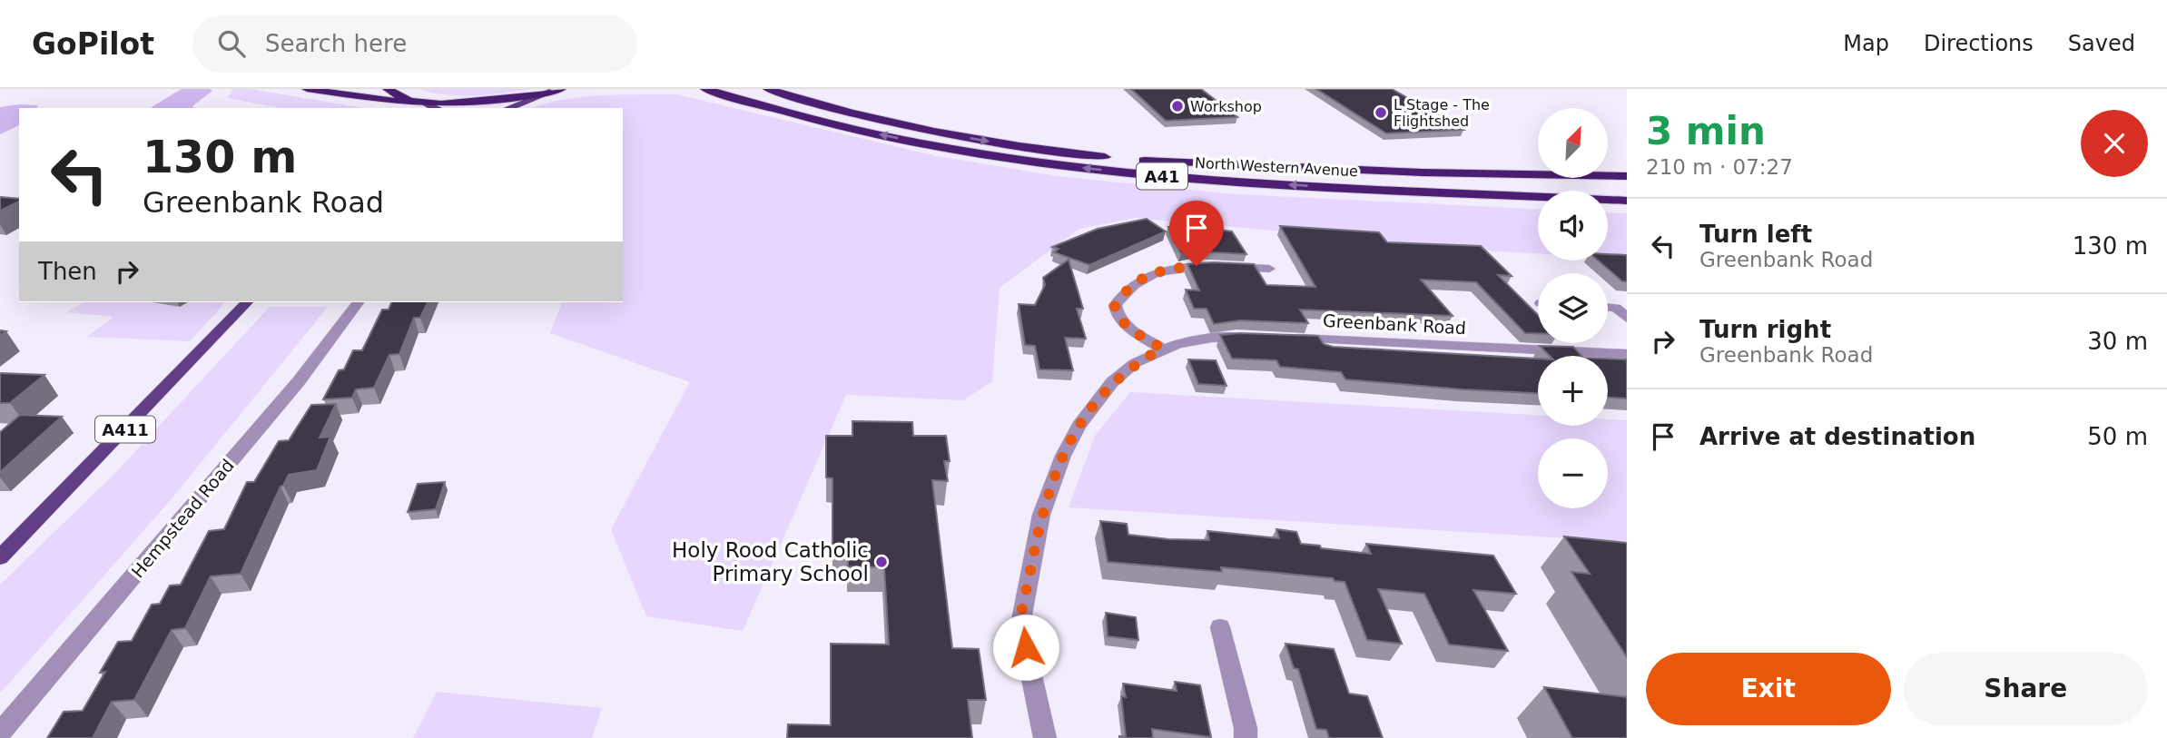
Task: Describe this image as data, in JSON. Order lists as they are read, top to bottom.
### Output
{
  "streets": {
    "highway": ["North Western Avenue", "A41"],
    "main road": ["A411"],
    "street": ["Greenbank Road", "Hempstead Road"]
  },
  "places": ["Workshop", "L Stage - The Flightshed", "Holy Rood Catholic Primary School"],
  "north": "top right",
  "page": {
    "header": "GoPilot",
    "search": "Search here",
    "nav": ["Map", "Directions", "Saved"],
    "heading": ["3 min", "210 m · 07:27"],
    "map_buttons": ["+", "−"],
    "turn": ["130 m", "Greenbank Road"],
    "list": [
      {
        "name": "Turn left",
        "note": "Greenbank Road",
        "value": "130 m"
      },
      {
        "name": "Turn right",
        "note": "Greenbank Road",
        "value": "30 m"
      },
      {
        "name": "Arrive at destination",
        "value": "50 m"
      }
    ],
    "then": "Then",
    "buttons": ["Exit", "Share"]
  }
}
